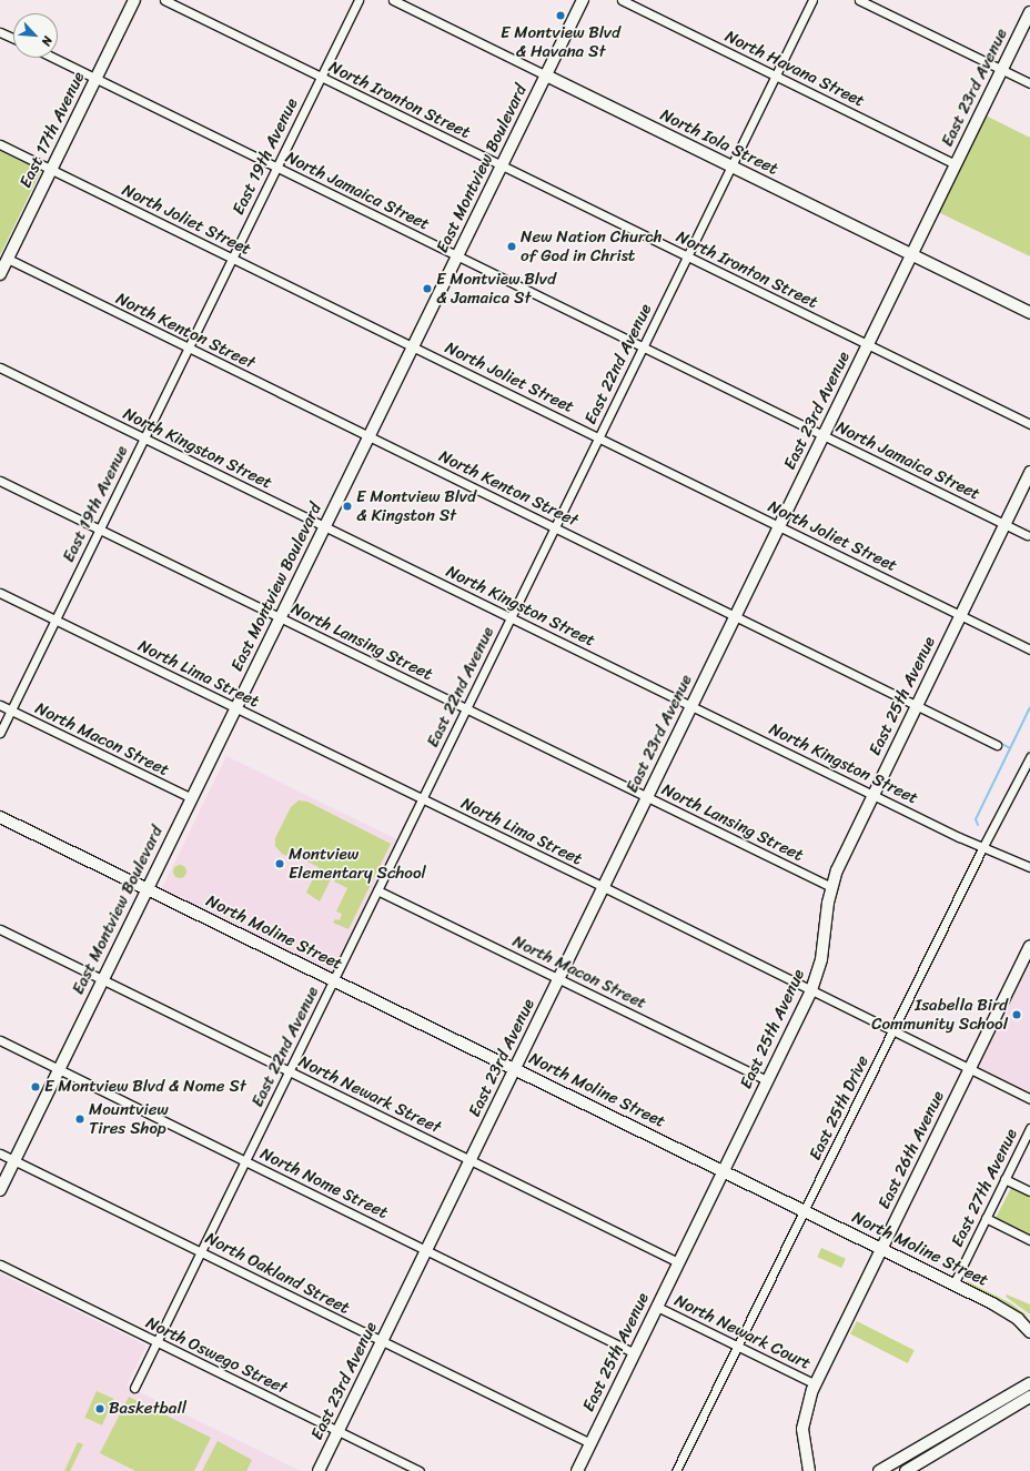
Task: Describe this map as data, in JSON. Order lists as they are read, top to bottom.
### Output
{
  "streets": {
    "street": [
      "North Havana Street",
      "East 23rd Avenue",
      "North Ironton Street",
      "East 17th Avenue",
      "North Iola Street",
      "East 19th Avenue",
      "East Montview Boulevard",
      "North Jamaica Street",
      "North Joliet Street",
      "North Kenton Street",
      "East 22nd Avenue",
      "North Kingston Street",
      "North Lansing Street",
      "North Lima Street",
      "East 25th Avenue",
      "North Macon Street",
      "North Moline Street",
      "North Newark Street",
      "East 25th Drive",
      "East 26th Avenue",
      "North Nome Street",
      "East 27th Avenue",
      "North Oakland Street",
      "North Newark Court",
      "North Oswego Street"
    ]
  },
  "crossings": [
    ["North Havana Street", "East 23rd Avenue"],
    ["North Havana Street", "East 22nd Avenue"],
    ["East 23rd Avenue", "North Ironton Street"],
    ["East 23rd Avenue", "North Iola Street"],
    ["East 23rd Avenue", "North Jamaica Street"],
    ["East 23rd Avenue", "North Joliet Street"],
    ["East 23rd Avenue", "North Kenton Street"],
    ["East 23rd Avenue", "North Kingston Street"],
    ["East 23rd Avenue", "North Lansing Street"],
    ["East 23rd Avenue", "North Lima Street"],
    ["East 23rd Avenue", "North Macon Street"],
    ["East 23rd Avenue", "North Moline Street"],
    ["East 23rd Avenue", "North Newark Street"],
    ["East 23rd Avenue", "North Nome Street"],
    ["East 23rd Avenue", "North Oakland Street"],
    ["East 23rd Avenue", "North Oswego Street"],
    ["North Ironton Street", "East 19th Avenue"],
    ["North Ironton Street", "East Montview Boulevard"],
    ["North Ironton Street", "East 22nd Avenue"],
    ["East 17th Avenue", "North Jamaica Street"],
    ["East 17th Avenue", "North Joliet Street"],
    ["East 17th Avenue", "North Kenton Street"],
    ["North Iola Street", "East Montview Boulevard"],
    ["North Iola Street", "East 22nd Avenue"],
    ["East 19th Avenue", "North Jamaica Street"],
    ["East 19th Avenue", "North Joliet Street"],
    ["East 19th Avenue", "North Kenton Street"],
    ["East 19th Avenue", "North Kingston Street"],
    ["East 19th Avenue", "North Lansing Street"],
    ["East 19th Avenue", "North Lima Street"],
    ["East 19th Avenue", "North Macon Street"],
    ["East Montview Boulevard", "North Jamaica Street"],
    ["East Montview Boulevard", "North Joliet Street"],
    ["East Montview Boulevard", "North Kenton Street"],
    ["East Montview Boulevard", "North Kingston Street"],
    ["East Montview Boulevard", "North Lansing Street"],
    ["East Montview Boulevard", "North Lima Street"],
    ["East Montview Boulevard", "North Macon Street"],
    ["East Montview Boulevard", "North Moline Street"],
    ["East Montview Boulevard", "North Newark Street"],
    ["East Montview Boulevard", "North Nome Street"],
    ["East Montview Boulevard", "North Oakland Street"],
    ["North Jamaica Street", "East 22nd Avenue"],
    ["North Jamaica Street", "East 25th Avenue"],
    ["North Joliet Street", "East 22nd Avenue"],
    ["North Joliet Street", "East 25th Avenue"],
    ["North Kenton Street", "East 22nd Avenue"],
    ["North Kenton Street", "East 25th Avenue"],
    ["East 22nd Avenue", "North Kingston Street"],
    ["East 22nd Avenue", "North Lansing Street"],
    ["East 22nd Avenue", "North Lima Street"],
    ["East 22nd Avenue", "North Macon Street"],
    ["East 22nd Avenue", "North Moline Street"],
    ["East 22nd Avenue", "North Newark Street"],
    ["East 22nd Avenue", "North Nome Street"],
    ["East 22nd Avenue", "North Oakland Street"],
    ["East 22nd Avenue", "North Oswego Street"],
    ["North Kingston Street", "East 25th Avenue"],
    ["North Kingston Street", "East 25th Drive"],
    ["North Lansing Street", "East 25th Avenue"],
    ["North Lima Street", "East 25th Avenue"],
    ["North Lima Street", "East 25th Drive"],
    ["North Lima Street", "East 26th Avenue"],
    ["East 25th Avenue", "North Macon Street"],
    ["East 25th Avenue", "North Moline Street"],
    ["East 25th Avenue", "North Newark Street"],
    ["East 25th Avenue", "North Nome Street"],
    ["East 25th Avenue", "North Oakland Street"],
    ["East 25th Avenue", "North Newark Court"],
    ["North Moline Street", "East 25th Drive"],
    ["North Moline Street", "East 26th Avenue"],
    ["North Moline Street", "East 27th Avenue"],
    ["East 25th Drive", "North Newark Court"],
    ["East 26th Avenue", "North Newark Court"]
  ],
  "places": [
    "E Montview Blvd & Havana St",
    "New Nation Church of God in Christ",
    "E Montview Blvd & Jamaica St",
    "E Montview Blvd & Kingston St",
    "Montview Elementary School",
    "Isabella Bird Community School",
    "E Montview Blvd & Nome St",
    "Mountview Tires Shop",
    "Basketball"
  ],
  "north": "bottom right"
}
